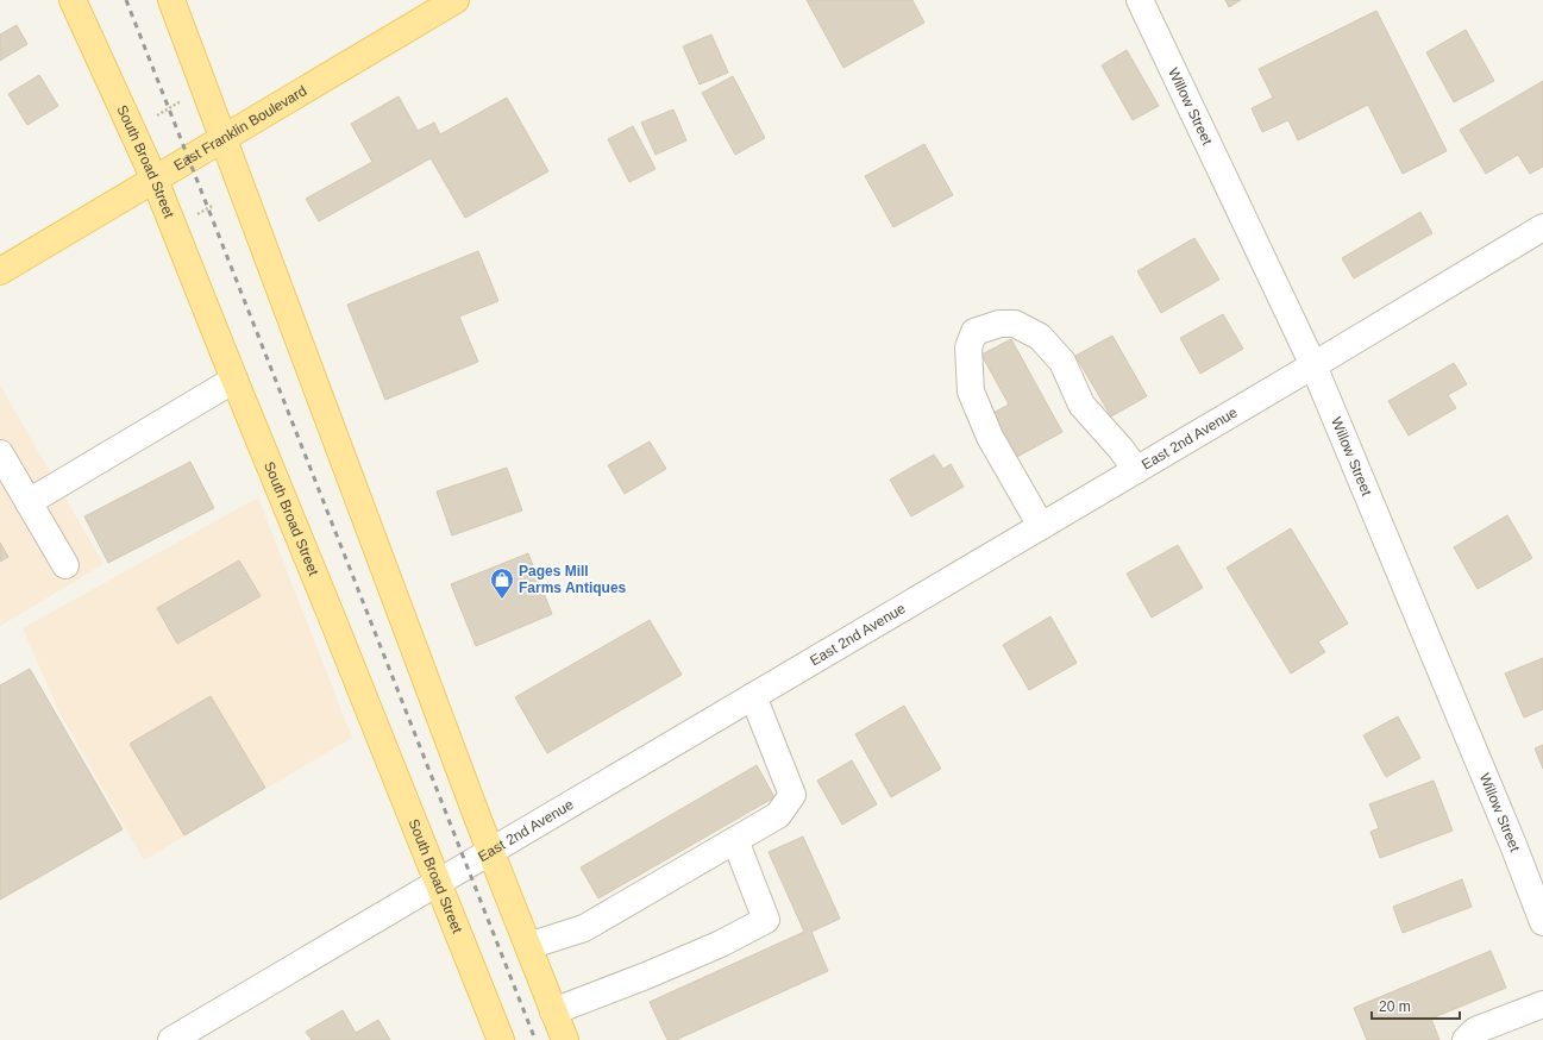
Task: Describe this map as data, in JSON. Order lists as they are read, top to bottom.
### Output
{
  "streets": {
    "main road": ["East Franklin Boulevard", "South Broad Street"],
    "street": ["Willow Street", "East 2nd Avenue"]
  },
  "crossings": [
    ["Willow Street", "East 2nd Avenue"],
    ["East Franklin Boulevard", "South Broad Street"],
    ["South Broad Street", "East 2nd Avenue"]
  ],
  "places": {
    "shop": ["Pages Mill Farms Antiques"]
  },
  "scale_bar": "20 m"
}
